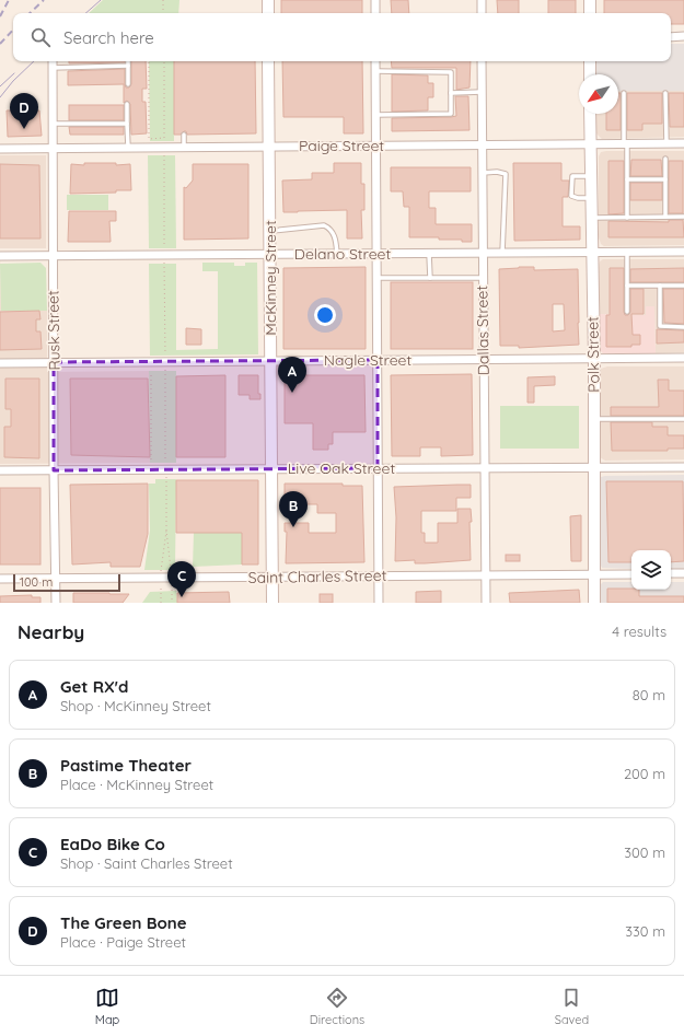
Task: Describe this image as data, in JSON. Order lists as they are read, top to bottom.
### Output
{
  "streets": {
    "street": [
      "Paige Street",
      "Delano Street",
      "McKinney Street",
      "Rusk Street",
      "Dallas Street",
      "Polk Street",
      "Nagle Street",
      "Live Oak Street",
      "Saint Charles Street"
    ]
  },
  "crossings": [
    ["Paige Street", "McKinney Street"],
    ["Paige Street", "Rusk Street"],
    ["Paige Street", "Dallas Street"],
    ["Paige Street", "Polk Street"],
    ["Delano Street", "McKinney Street"],
    ["Delano Street", "Rusk Street"],
    ["Delano Street", "Dallas Street"],
    ["Delano Street", "Polk Street"],
    ["McKinney Street", "Nagle Street"],
    ["McKinney Street", "Live Oak Street"],
    ["McKinney Street", "Saint Charles Street"],
    ["Rusk Street", "Nagle Street"],
    ["Rusk Street", "Live Oak Street"],
    ["Rusk Street", "Saint Charles Street"],
    ["Dallas Street", "Nagle Street"],
    ["Dallas Street", "Live Oak Street"],
    ["Dallas Street", "Saint Charles Street"],
    ["Polk Street", "Nagle Street"],
    ["Polk Street", "Live Oak Street"],
    ["Polk Street", "Saint Charles Street"]
  ],
  "scale_bar": "100 m",
  "north": "bottom left",
  "page": {
    "search": "Search here",
    "pins": [
      "D",
      "A",
      "B",
      "C"
    ],
    "scale": "100 m",
    "heading": ["Nearby", "4 results"],
    "list": [
      {
        "mark": "A",
        "name": "Get RX'd",
        "note": "Shop · McKinney Street",
        "value": "80 m"
      },
      {
        "mark": "B",
        "name": "Pastime Theater",
        "note": "Place · McKinney Street",
        "value": "200 m"
      },
      {
        "mark": "C",
        "name": "EaDo Bike Co",
        "note": "Shop · Saint Charles Street",
        "value": "300 m"
      },
      {
        "mark": "D",
        "name": "The Green Bone",
        "note": "Place · Paige Street",
        "value": "330 m"
      }
    ],
    "nav": ["Map", "Directions", "Saved"]
  }
}
